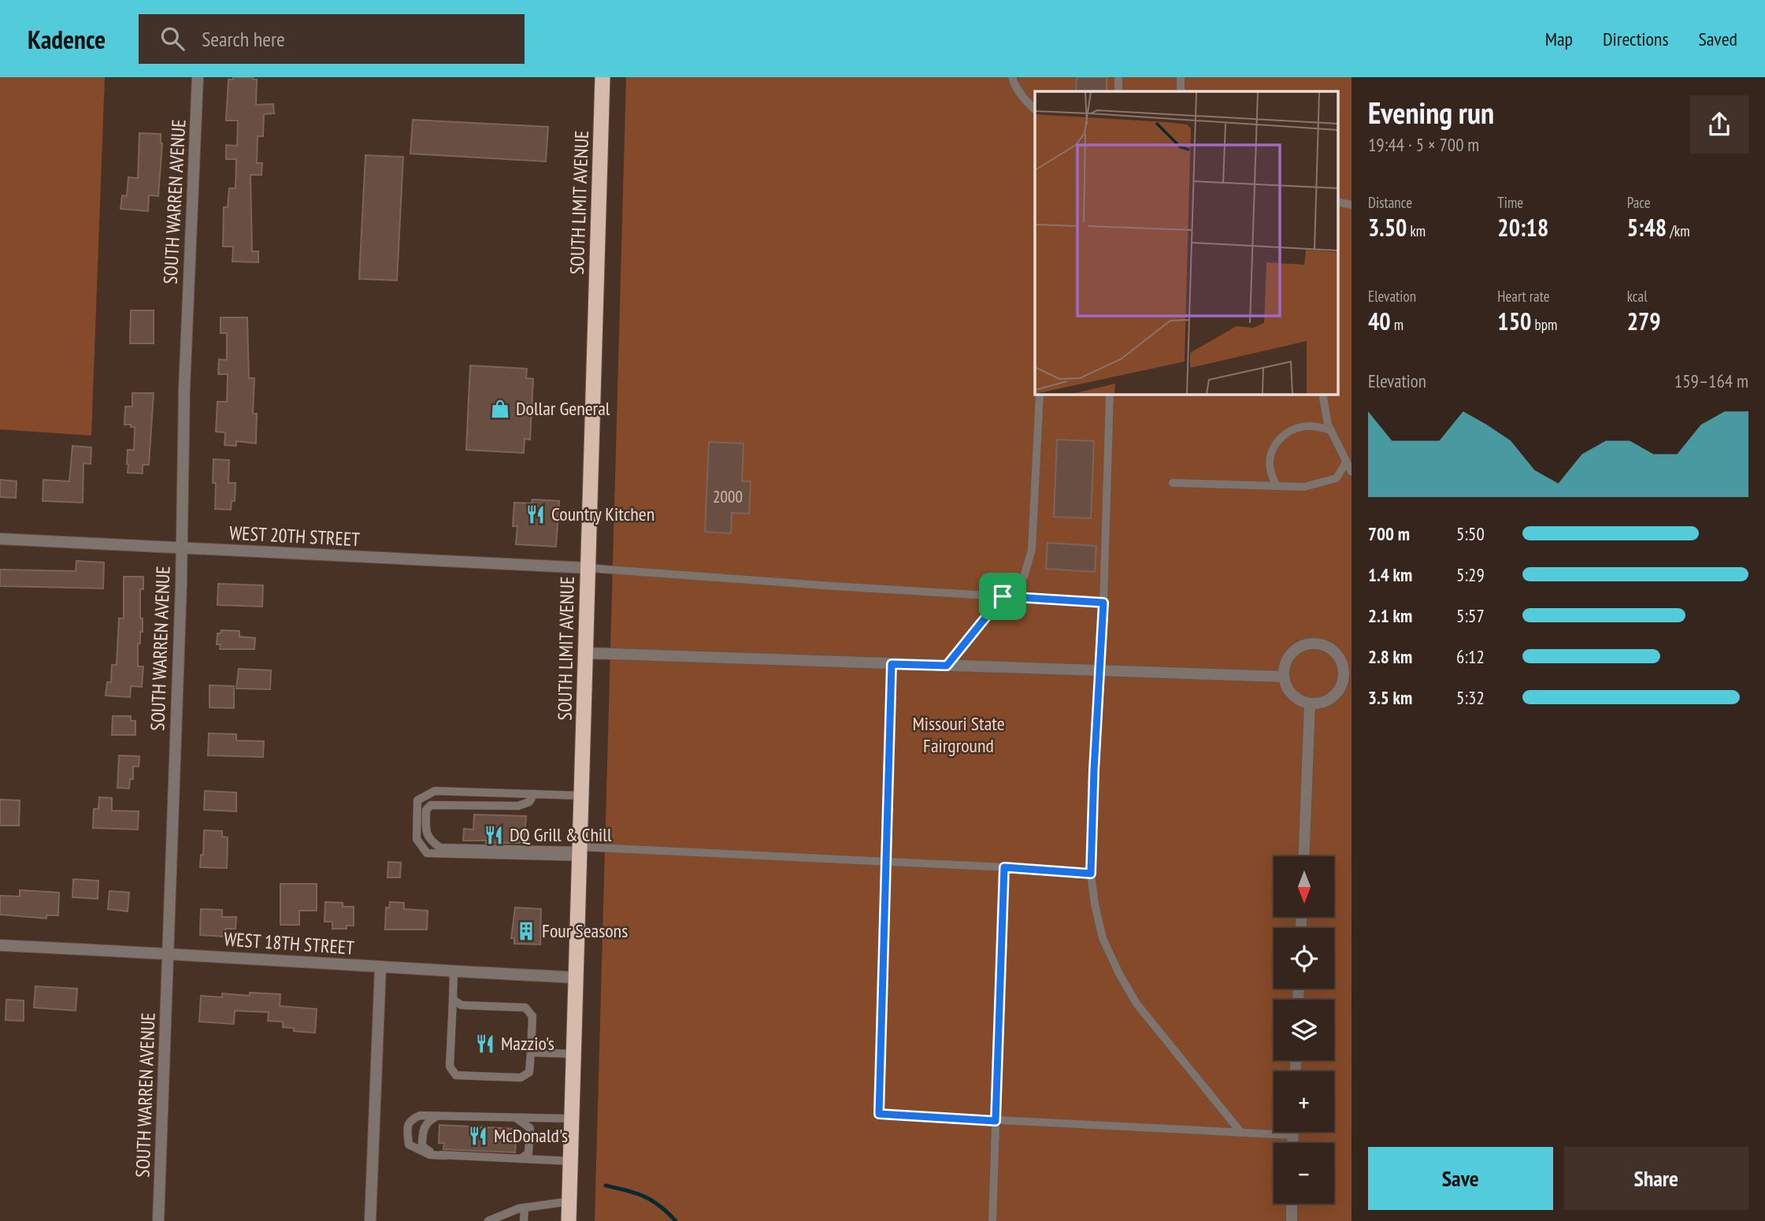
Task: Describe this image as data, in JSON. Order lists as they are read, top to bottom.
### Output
{
  "streets": {
    "highway": ["SOUTH LIMIT AVENUE"],
    "street": ["SOUTH WARREN AVENUE", "WEST 20TH STREET", "WEST 18TH STREET"]
  },
  "crossings": [
    ["SOUTH WARREN AVENUE", "WEST 20TH STREET"],
    ["SOUTH WARREN AVENUE", "WEST 18TH STREET"],
    ["SOUTH LIMIT AVENUE", "WEST 20TH STREET"],
    ["SOUTH LIMIT AVENUE", "WEST 18TH STREET"]
  ],
  "parks": ["Missouri State Fairground"],
  "places": {
    "shop": ["Dollar General"],
    "restaurant": [
      "Country Kitchen",
      "DQ Grill & Chill",
      "Mazzio's",
      "McDonald's"
    ],
    "building": ["Four Seasons"]
  },
  "house_numbers": ["2000"],
  "north": "bottom",
  "page": {
    "header": "Kadence",
    "search": "Search here",
    "nav": ["Map", "Directions", "Saved"],
    "heading": ["Evening run", "19:44 · 5 × 700 m"],
    "stats": [
      ["Distance", "3.50 km"],
      ["Time", "20:18"],
      ["Pace", "5:48 /km"],
      ["Elevation", "40 m"],
      ["Heart rate", "150 bpm"],
      ["kcal", "279"]
    ],
    "chart": ["Elevation", "159–164 m"],
    "list": [
      {
        "name": "700 m",
        "note": "5:50"
      },
      {
        "name": "1.4 km",
        "note": "5:29"
      },
      {
        "name": "2.1 km",
        "note": "5:57"
      },
      {
        "name": "2.8 km",
        "note": "6:12"
      },
      {
        "name": "3.5 km",
        "note": "5:32"
      }
    ],
    "map_buttons": ["+", "−"],
    "buttons": ["Save", "Share"]
  }
}
